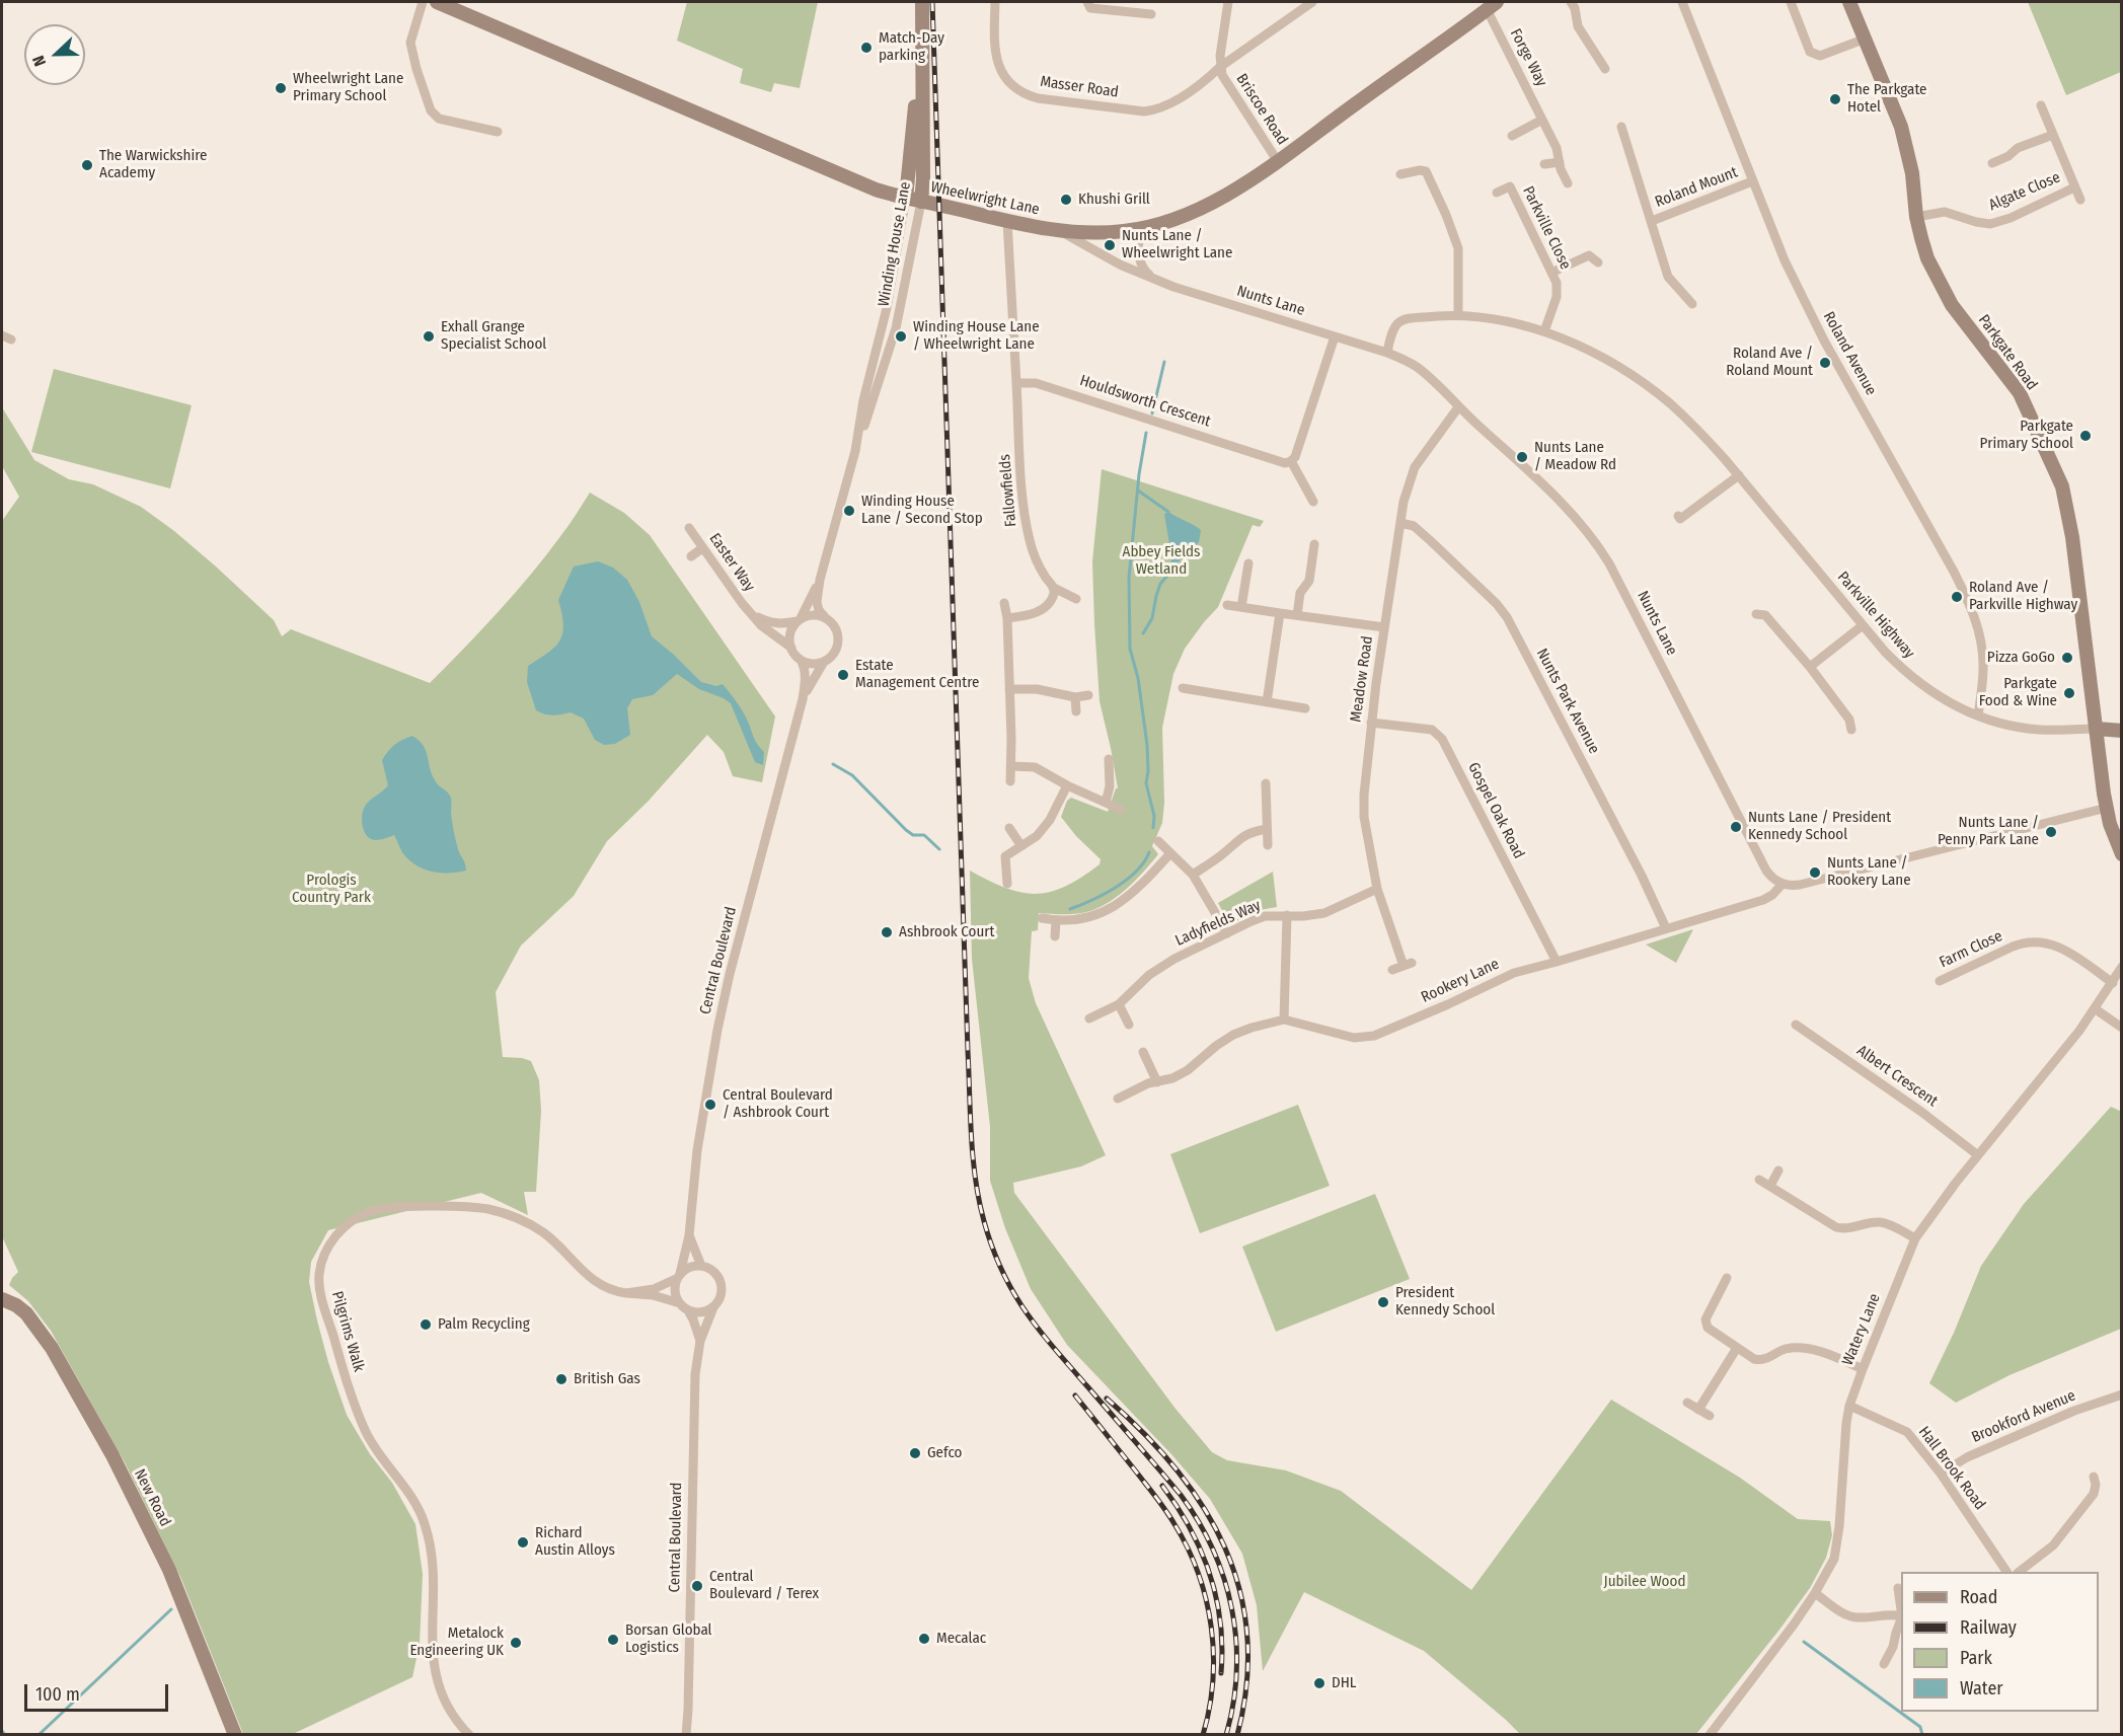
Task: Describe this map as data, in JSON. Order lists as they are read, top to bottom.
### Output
{
  "streets": {
    "street": [
      "Forge Way",
      "Masser Road",
      "Briscoe Road",
      "Roland Mount",
      "Algate Close",
      "Wheelwright Lane",
      "Parkville Close",
      "Winding House Lane",
      "Nunts Lane",
      "Parkgate Road",
      "Roland Avenue",
      "Houldsworth Crescent",
      "Fallowfields",
      "Easter Way",
      "Parkville Highway",
      "Meadow Road",
      "Nunts Park Avenue",
      "Gospel Oak Road",
      "Ladyfields Way",
      "Farm Close",
      "Central Boulevard",
      "Rookery Lane",
      "Albert Crescent",
      "Watery Lane",
      "Pilgrims Walk",
      "Brookford Avenue",
      "Hall Brook Road",
      "New Road"
    ]
  },
  "crossings": [
    ["Forge Way", "Wheelwright Lane"],
    ["Masser Road", "Briscoe Road"],
    ["Briscoe Road", "Wheelwright Lane"],
    ["Roland Mount", "Roland Avenue"],
    ["Algate Close", "Parkgate Road"],
    ["Wheelwright Lane", "Winding House Lane"],
    ["Wheelwright Lane", "Nunts Lane"],
    ["Parkville Close", "Parkville Highway"],
    ["Winding House Lane", "Easter Way"],
    ["Winding House Lane", "Central Boulevard"],
    ["Nunts Lane", "Parkville Highway"],
    ["Nunts Lane", "Meadow Road"],
    ["Nunts Lane", "Rookery Lane"],
    ["Parkgate Road", "Parkville Highway"],
    ["Roland Avenue", "Parkville Highway"],
    ["Houldsworth Crescent", "Fallowfields"],
    ["Easter Way", "Central Boulevard"],
    ["Meadow Road", "Nunts Park Avenue"],
    ["Meadow Road", "Gospel Oak Road"],
    ["Meadow Road", "Ladyfields Way"],
    ["Nunts Park Avenue", "Rookery Lane"],
    ["Gospel Oak Road", "Rookery Lane"],
    ["Farm Close", "Watery Lane"],
    ["Central Boulevard", "Pilgrims Walk"],
    ["Albert Crescent", "Watery Lane"],
    ["Watery Lane", "Hall Brook Road"],
    ["Brookford Avenue", "Hall Brook Road"]
  ],
  "parks": ["Abbey Fields Wetland", "Prologis Country Park", "Jubilee Wood"],
  "places": [
    "Match-Day parking",
    "Wheelwright Lane Primary School",
    "The Parkgate Hotel",
    "The Warwickshire Academy",
    "Khushi Grill",
    "Nunts Lane / Wheelwright Lane",
    "Exhall Grange Specialist School",
    "Winding House Lane / Wheelwright Lane",
    "Roland Ave / Roland Mount",
    "Parkgate Primary School",
    "Nunts Lane / Meadow Rd",
    "Winding House Lane / Second Stop",
    "Roland Ave / Parkville Highway",
    "Pizza GoGo",
    "Estate Management Centre",
    "Parkgate Food & Wine",
    "Nunts Lane / President Kennedy School",
    "Nunts Lane / Penny Park Lane",
    "Nunts Lane / Rookery Lane",
    "Ashbrook Court",
    "Central Boulevard / Ashbrook Court",
    "President Kennedy School",
    "Palm Recycling",
    "British Gas",
    "Gefco",
    "Richard Austin Alloys",
    "Central Boulevard / Terex",
    "Mecalac",
    "Borsan Global Logistics",
    "Metalock Engineering UK",
    "DHL"
  ],
  "legend": [
    "Road",
    "Railway",
    "Park",
    "Water"
  ],
  "scale_bar": "100 m",
  "north": "left"
}
